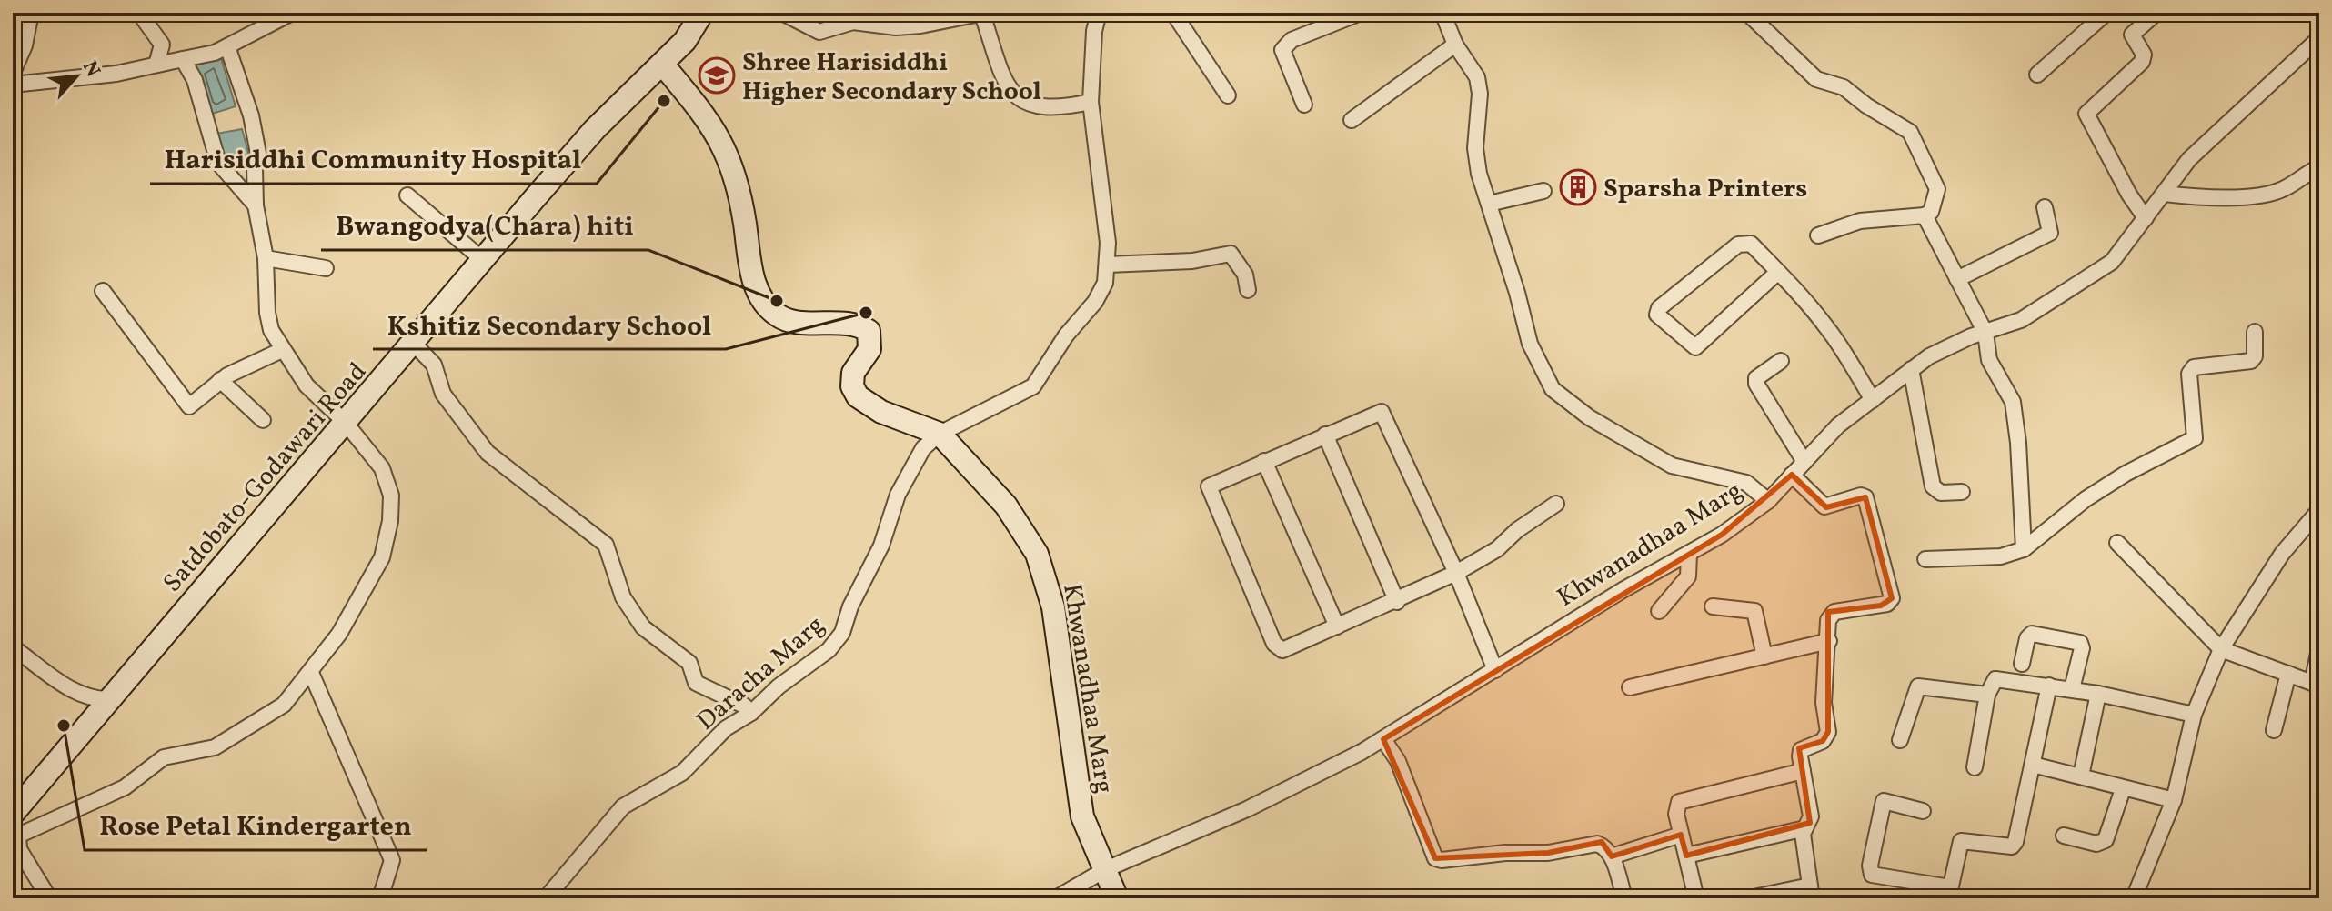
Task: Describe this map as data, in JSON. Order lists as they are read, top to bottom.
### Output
{
  "streets": {
    "street": ["Satdobato-Godawari Road", "Khwanadhaa Marg", "Daracha Marg"]
  },
  "crossings": [
    ["Satdobato-Godawari Road", "Khwanadhaa Marg"],
    ["Khwanadhaa Marg", "Daracha Marg"]
  ],
  "places": {
    "school or university": ["Shree Harisiddhi Higher Secondary School"],
    "other": [
      "Harisiddhi Community Hospital",
      "Bwangodya(Chara) hiti",
      "Kshitiz Secondary School",
      "Rose Petal Kindergarten"
    ],
    "building": ["Sparsha Printers"]
  },
  "north": "top right"
}
